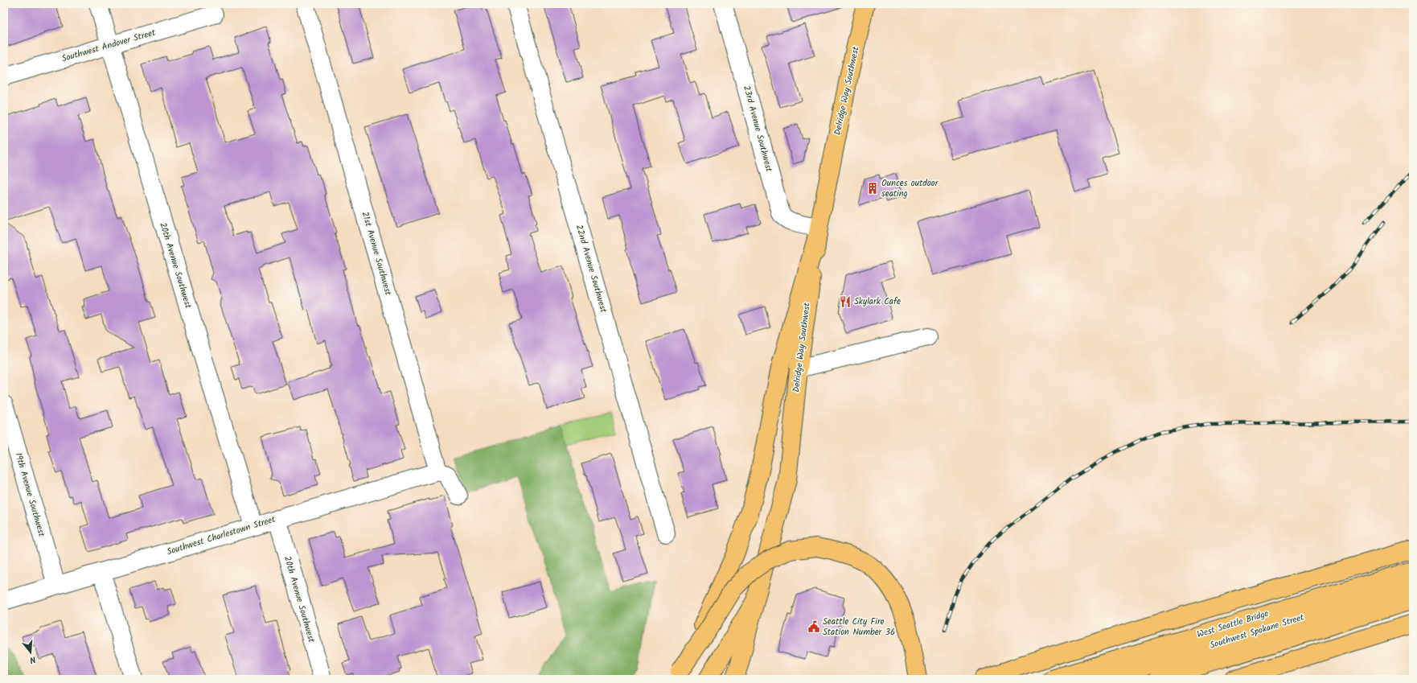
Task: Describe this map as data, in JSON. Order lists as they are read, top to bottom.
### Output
{
  "streets": {
    "main road": ["Delridge Way Southwest", "West Seattle Bridge", "Southwest Spokane Street"],
    "street": [
      "Southwest Andover Street",
      "23rd Avenue Southwest",
      "21st Avenue Southwest",
      "20th Avenue Southwest",
      "22nd Avenue Southwest",
      "19th Avenue Southwest",
      "Southwest Charlestown Street"
    ]
  },
  "crossings": [
    ["Southwest Andover Street", "20th Avenue Southwest"],
    ["Delridge Way Southwest", "23rd Avenue Southwest"],
    ["21st Avenue Southwest", "Southwest Charlestown Street"],
    ["20th Avenue Southwest", "Southwest Charlestown Street"],
    ["19th Avenue Southwest", "Southwest Charlestown Street"]
  ],
  "places": {
    "building": ["Ounces outdoor seating"],
    "restaurant": ["Skylark Cafe"],
    "public building": ["Seattle City Fire Station Number 36"]
  },
  "north": "bottom"
}
